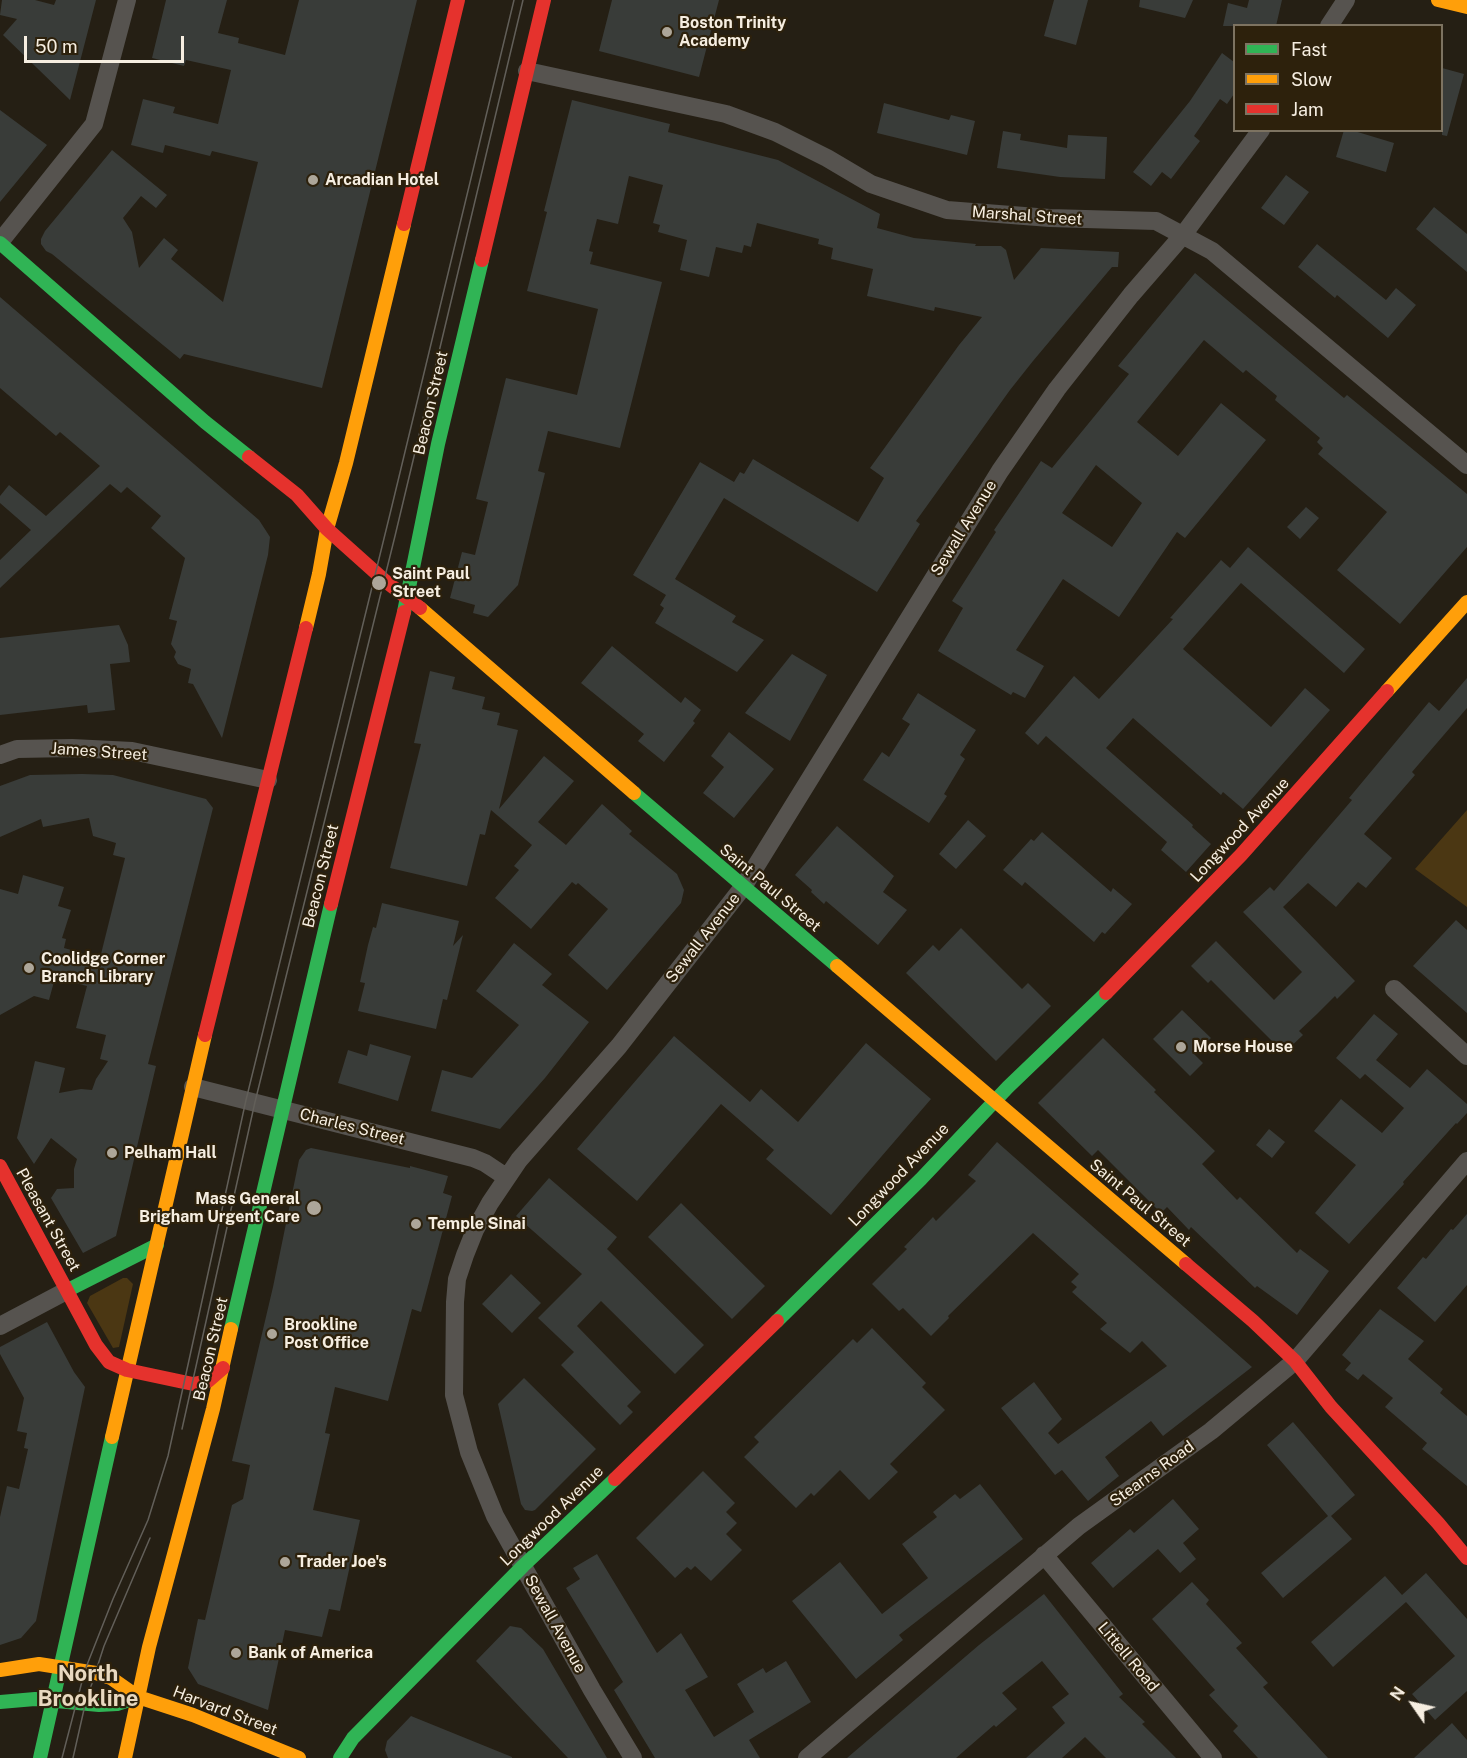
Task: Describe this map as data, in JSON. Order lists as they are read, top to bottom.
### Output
{
  "streets": {
    "main road": [
      "Beacon Street",
      "Longwood Avenue",
      "Saint Paul Street",
      "Pleasant Street",
      "Harvard Street"
    ],
    "street": [
      "Marshal Street",
      "Sewall Avenue",
      "James Street",
      "Charles Street",
      "Stearns Road",
      "Littell Road"
    ]
  },
  "crossings": [
    ["Marshal Street", "Beacon Street"],
    ["Marshal Street", "Sewall Avenue"],
    ["Beacon Street", "Saint Paul Street"],
    ["Beacon Street", "Charles Street"],
    ["Beacon Street", "Pleasant Street"],
    ["Beacon Street", "Harvard Street"],
    ["Sewall Avenue", "Longwood Avenue"],
    ["Sewall Avenue", "Saint Paul Street"],
    ["Sewall Avenue", "Charles Street"],
    ["Longwood Avenue", "Saint Paul Street"],
    ["Saint Paul Street", "Stearns Road"],
    ["Stearns Road", "Littell Road"]
  ],
  "districts": ["North Brookline"],
  "places": [
    "Boston Trinity Academy",
    "Arcadian Hotel",
    "Saint Paul Street",
    "Coolidge Corner Branch Library",
    "Morse House",
    "Pelham Hall",
    "Mass General Brigham Urgent Care",
    "Temple Sinai",
    "Brookline Post Office",
    "Trader Joe's",
    "Bank of America"
  ],
  "legend": ["Fast", "Slow", "Jam"],
  "scale_bar": "50 m",
  "north": "top left"
}
